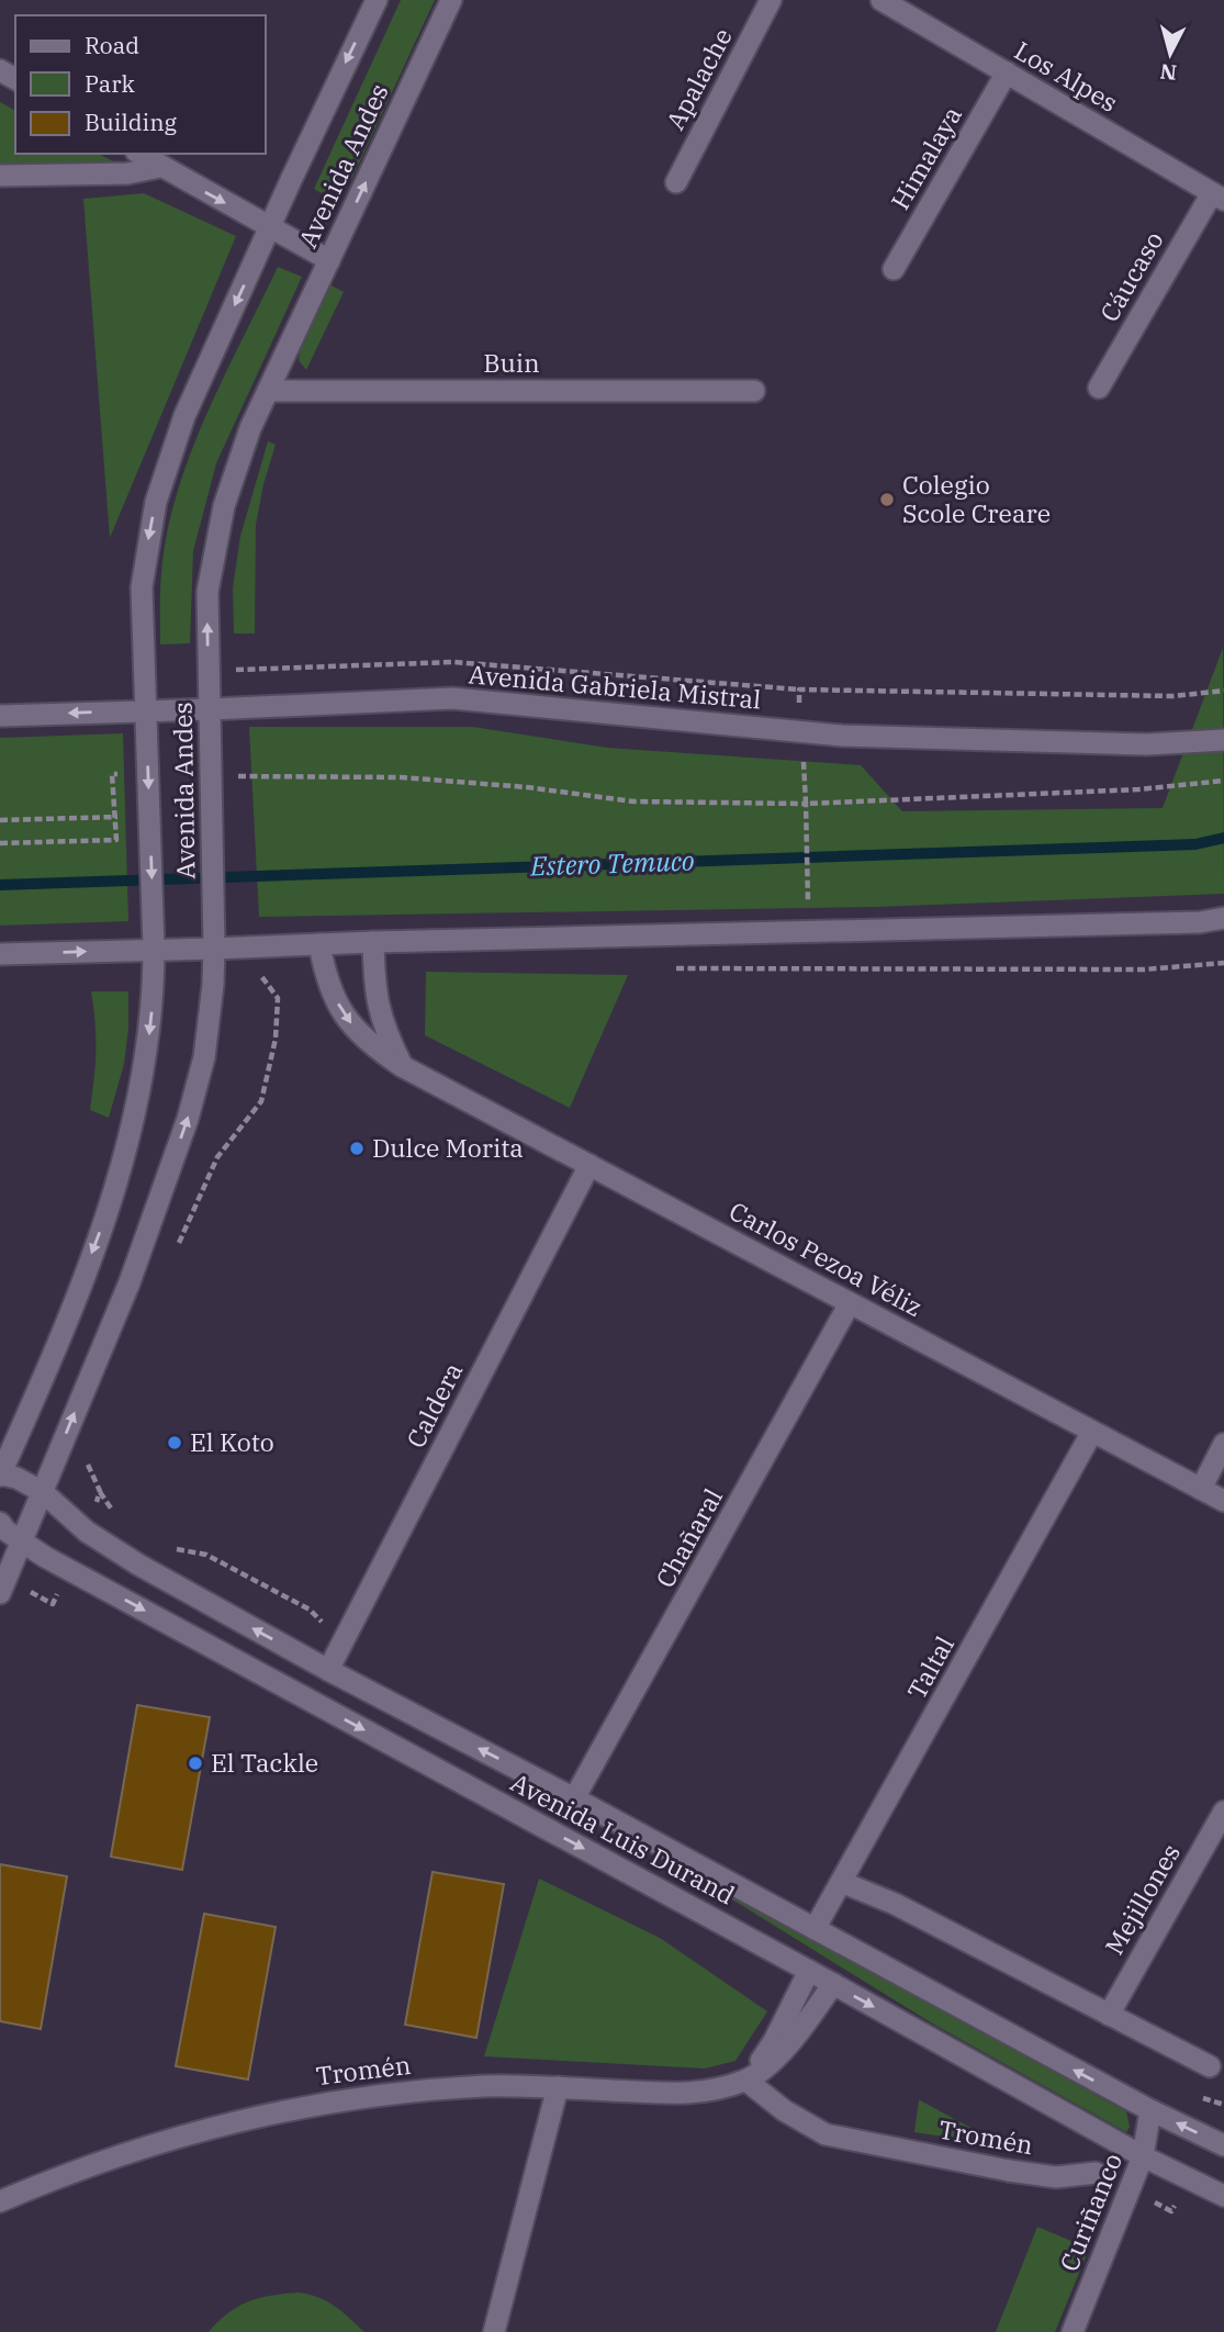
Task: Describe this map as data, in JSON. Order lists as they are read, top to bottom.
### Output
{
  "streets": {
    "street": [
      "Los Alpes",
      "Apalache",
      "Himalaya",
      "Avenida Andes",
      "Cáucaso",
      "Buin",
      "Avenida Gabriela Mistral",
      "Carlos Pezoa Véliz",
      "Caldera",
      "Chañaral",
      "Taltal",
      "Avenida Luis Durand",
      "Mejillones",
      "Tromén",
      "Curiñanco"
    ]
  },
  "crossings": [
    ["Los Alpes", "Himalaya"],
    ["Los Alpes", "Cáucaso"],
    ["Avenida Andes", "Buin"],
    ["Avenida Andes", "Avenida Gabriela Mistral"],
    ["Avenida Andes", "Avenida Luis Durand"],
    ["Carlos Pezoa Véliz", "Caldera"],
    ["Carlos Pezoa Véliz", "Chañaral"],
    ["Carlos Pezoa Véliz", "Taltal"],
    ["Caldera", "Avenida Luis Durand"],
    ["Chañaral", "Avenida Luis Durand"],
    ["Taltal", "Avenida Luis Durand"],
    ["Avenida Luis Durand", "Tromén"],
    ["Avenida Luis Durand", "Curiñanco"]
  ],
  "water": ["Estero Temuco"],
  "places": [
    "Colegio Scole Creare",
    "Dulce Morita",
    "El Koto",
    "El Tackle"
  ],
  "legend": ["Road", "Park", "Building"],
  "north": "bottom"
}
